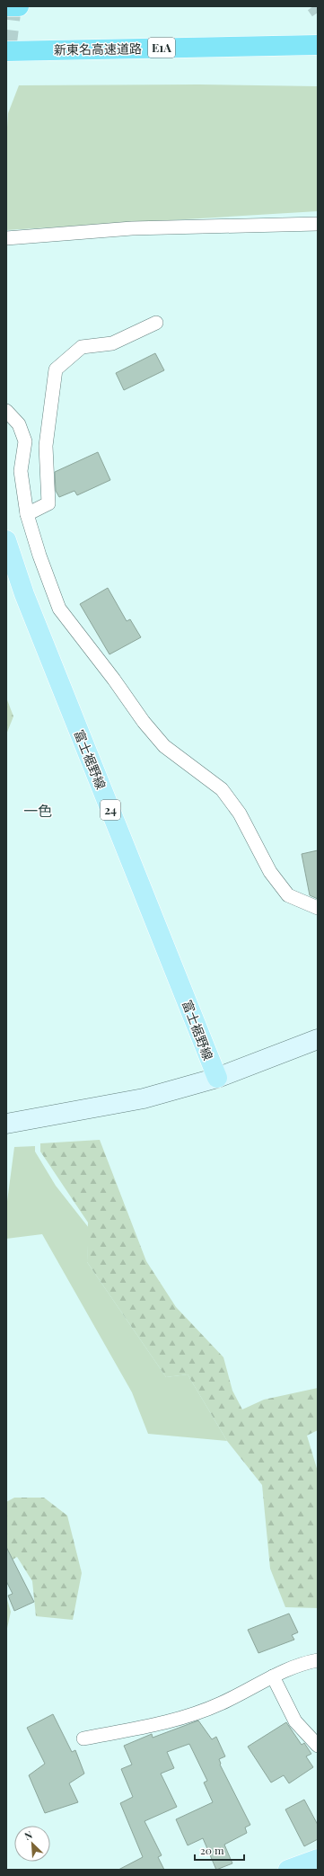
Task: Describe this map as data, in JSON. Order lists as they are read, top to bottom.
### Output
{
  "streets": {
    "highway": ["E1A", "新東名高速道路"],
    "main road": ["富士裾野線", "24"]
  },
  "districts": ["一色"],
  "scale_bar": "20 m",
  "north": "top left"
}
